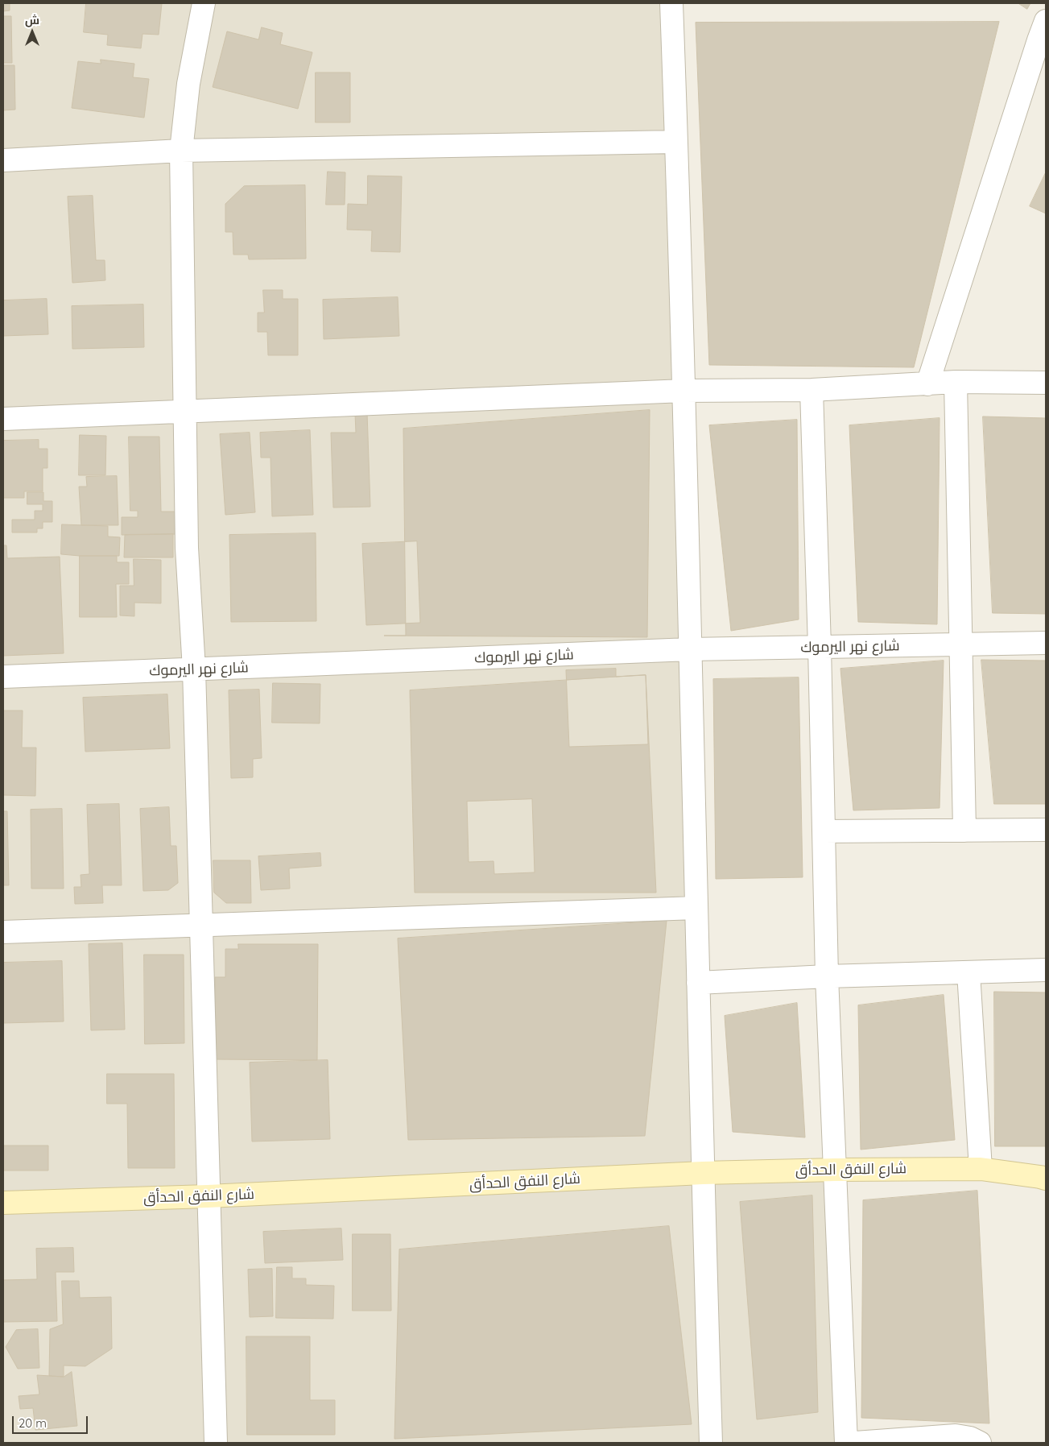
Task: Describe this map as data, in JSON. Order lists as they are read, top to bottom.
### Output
{
  "streets": {
    "main road": ["شارع النفق الحدأق"],
    "street": ["شارع نهر اليرموك"]
  },
  "scale_bar": "20 m",
  "north": "top"
}
